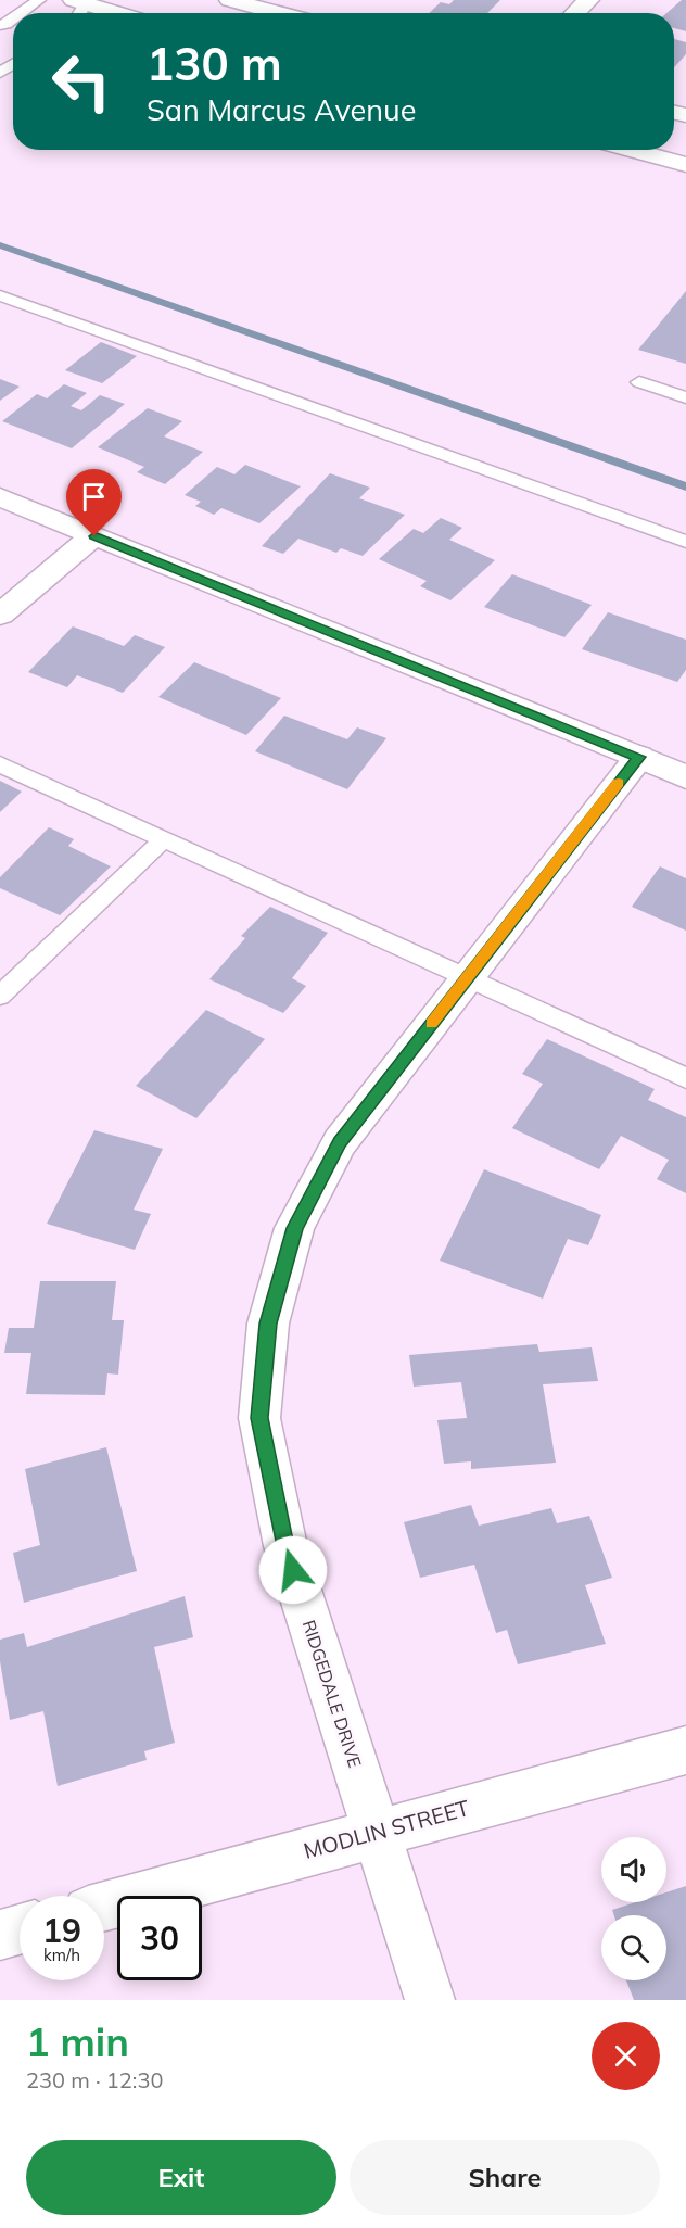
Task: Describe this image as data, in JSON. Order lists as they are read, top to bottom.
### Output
{
  "streets": {
    "street": ["RIDGEDALE DRIVE", "MODLIN STREET"]
  },
  "crossings": [
    ["RIDGEDALE DRIVE", "MODLIN STREET"]
  ],
  "page": {
    "turn": ["130 m", "San Marcus Avenue"],
    "speed": "19 km/h",
    "limit": "30",
    "heading": ["1 min", "230 m · 12:30"],
    "buttons": ["Exit", "Share"]
  }
}
